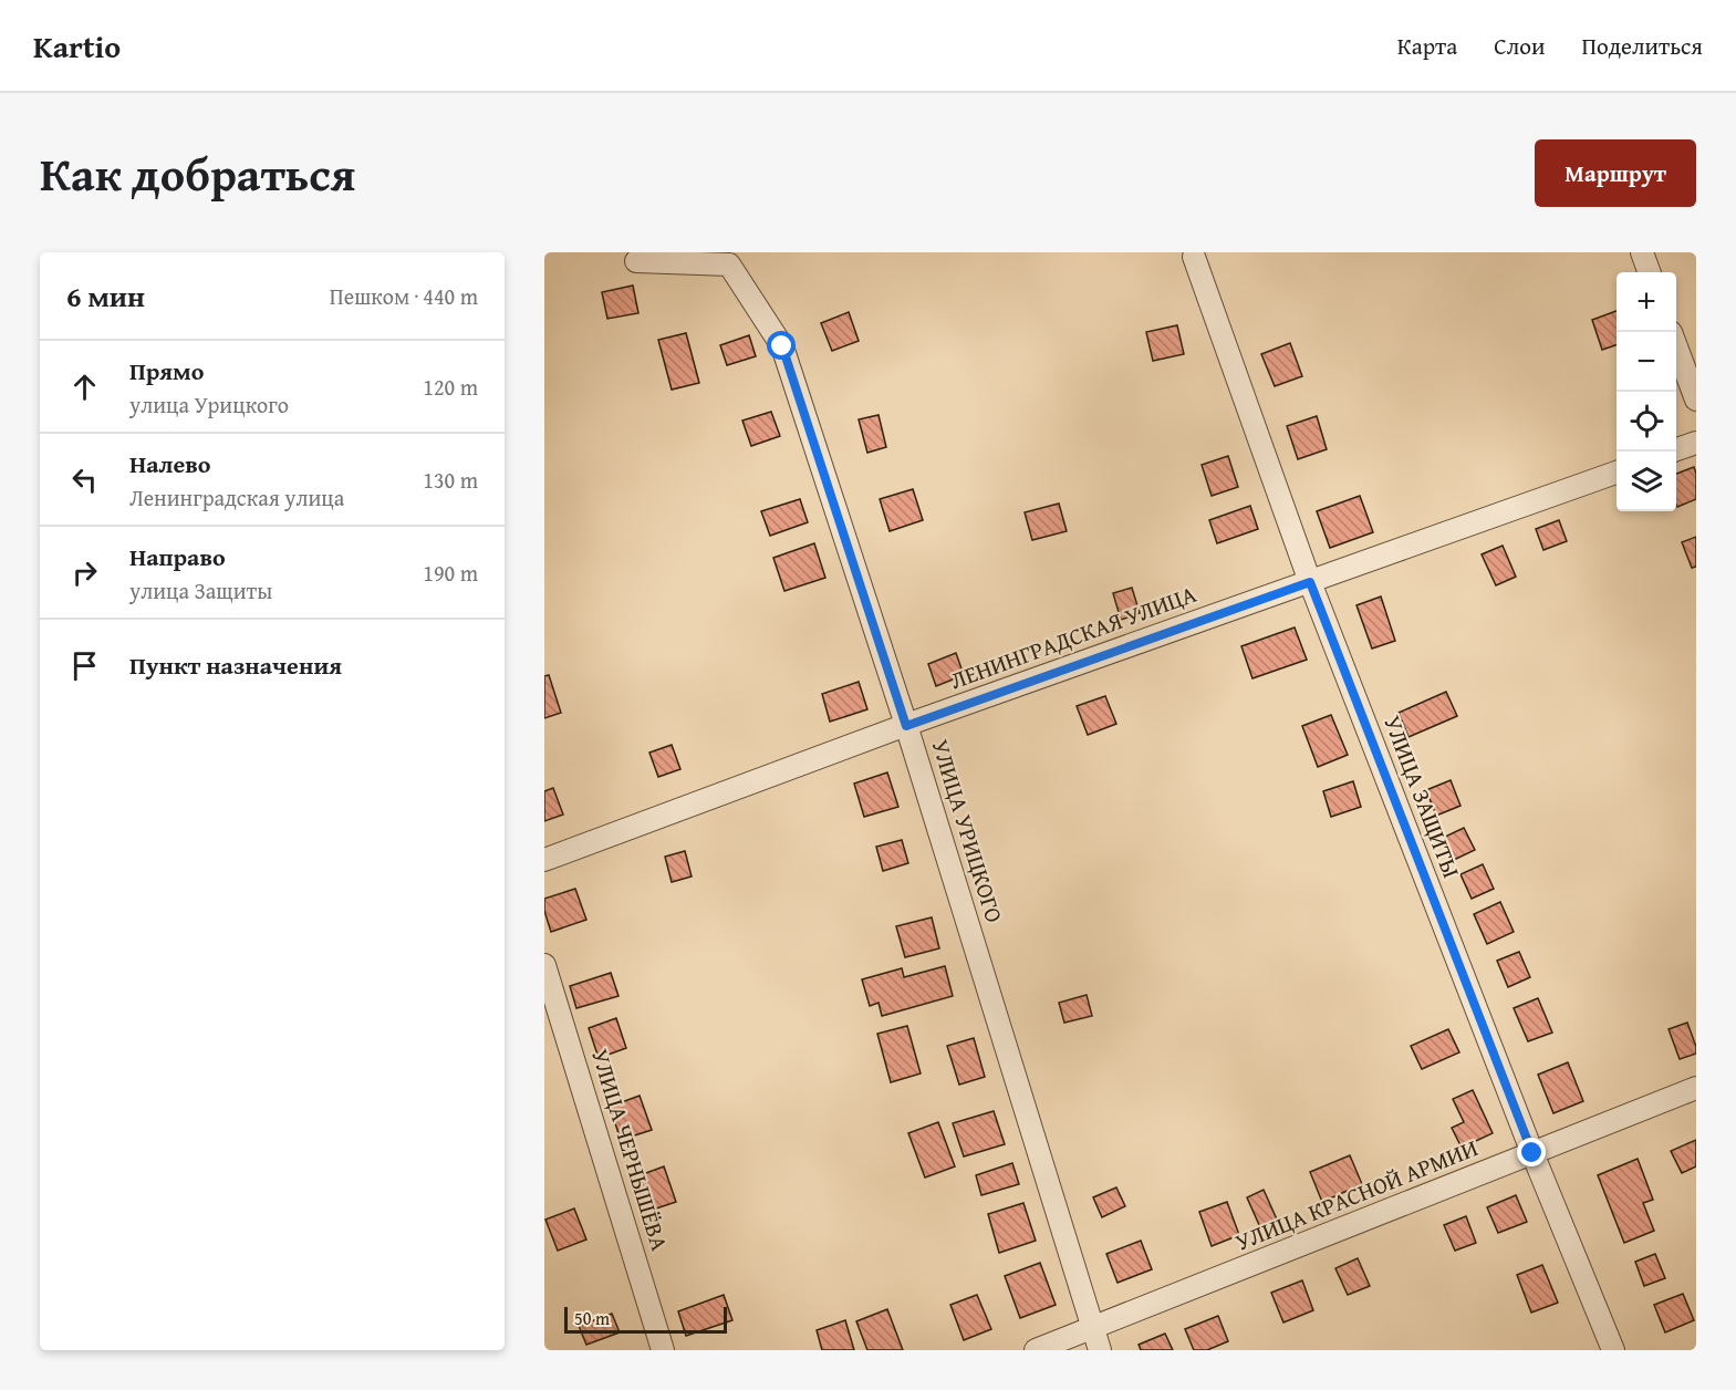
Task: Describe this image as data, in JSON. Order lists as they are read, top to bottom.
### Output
{
  "streets": {
    "street": [
      "ЛЕНИНГРАДСКАЯ УЛИЦА",
      "УЛИЦА ЗАЩИТЫ",
      "УЛИЦА УРИЦКОГО",
      "УЛИЦА ЧЕРНЫШЁВА",
      "УЛИЦА КРАСНОЙ АРМИИ"
    ]
  },
  "crossings": [
    ["ЛЕНИНГРАДСКАЯ УЛИЦА", "УЛИЦА ЗАЩИТЫ"],
    ["ЛЕНИНГРАДСКАЯ УЛИЦА", "УЛИЦА УРИЦКОГО"],
    ["УЛИЦА ЗАЩИТЫ", "УЛИЦА КРАСНОЙ АРМИИ"],
    ["УЛИЦА УРИЦКОГО", "УЛИЦА КРАСНОЙ АРМИИ"]
  ],
  "scale_bar": "50 m",
  "page": {
    "header": "Kartio",
    "nav": ["Карта", "Слои", "Поделиться"],
    "title": "Как добраться",
    "buttons": "Маршрут",
    "heading": ["6 мин", "Пешком · 440 m"],
    "map_buttons": ["+", "−"],
    "list": [
      ["Прямо", "улица Урицкого", "120 m"],
      ["Налево", "Ленинградская улица", "130 m"],
      ["Направо", "улица Защиты", "190 m"],
      "Пункт назначения"
    ],
    "scale": "50 m"
  }
}
